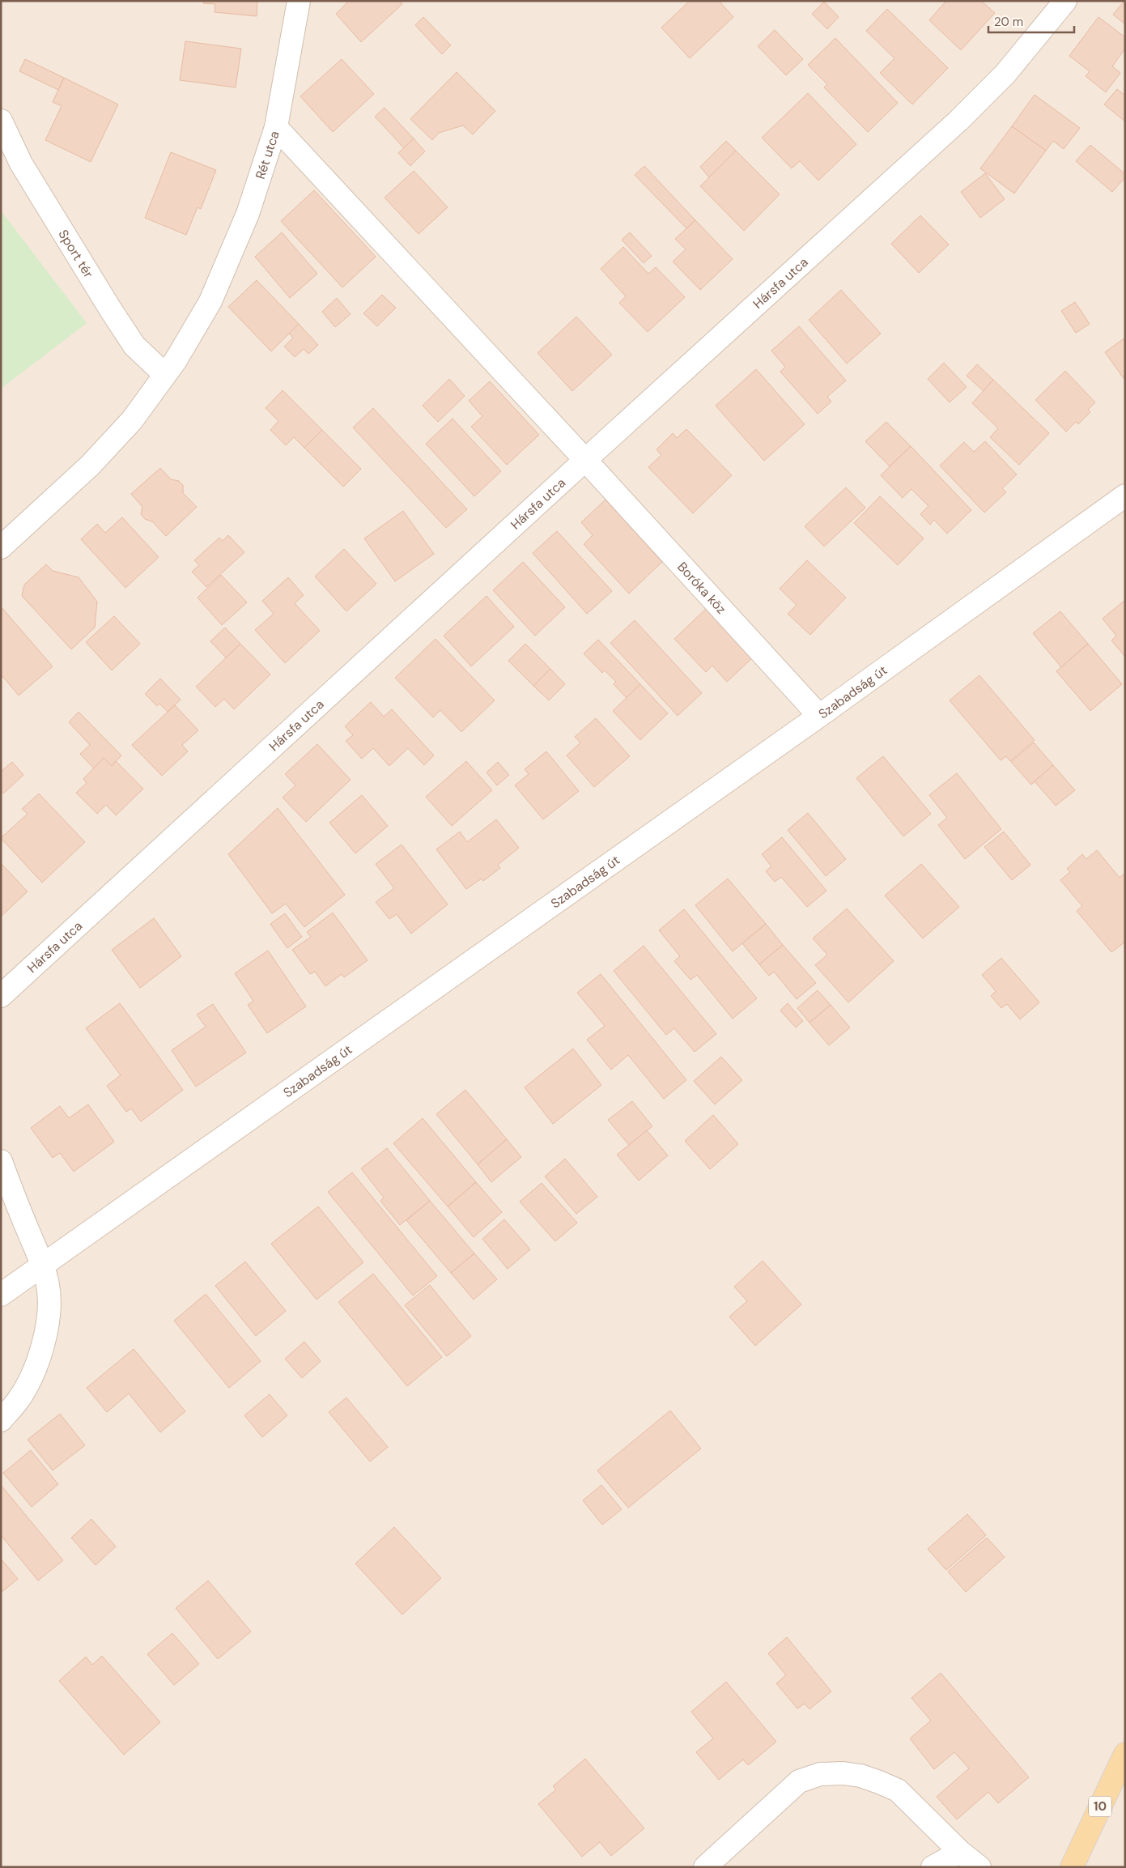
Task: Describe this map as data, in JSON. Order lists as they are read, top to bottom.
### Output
{
  "streets": {
    "main road": ["10"],
    "street": [
      "Rét utca",
      "Sport tér",
      "Hársfa utca",
      "Boróka köz",
      "Szabadság út"
    ]
  },
  "crossings": [
    ["Rét utca", "Sport tér"],
    ["Rét utca", "Boróka köz"],
    ["Hársfa utca", "Boróka köz"],
    ["Boróka köz", "Szabadság út"]
  ],
  "scale_bar": "20 m"
}
